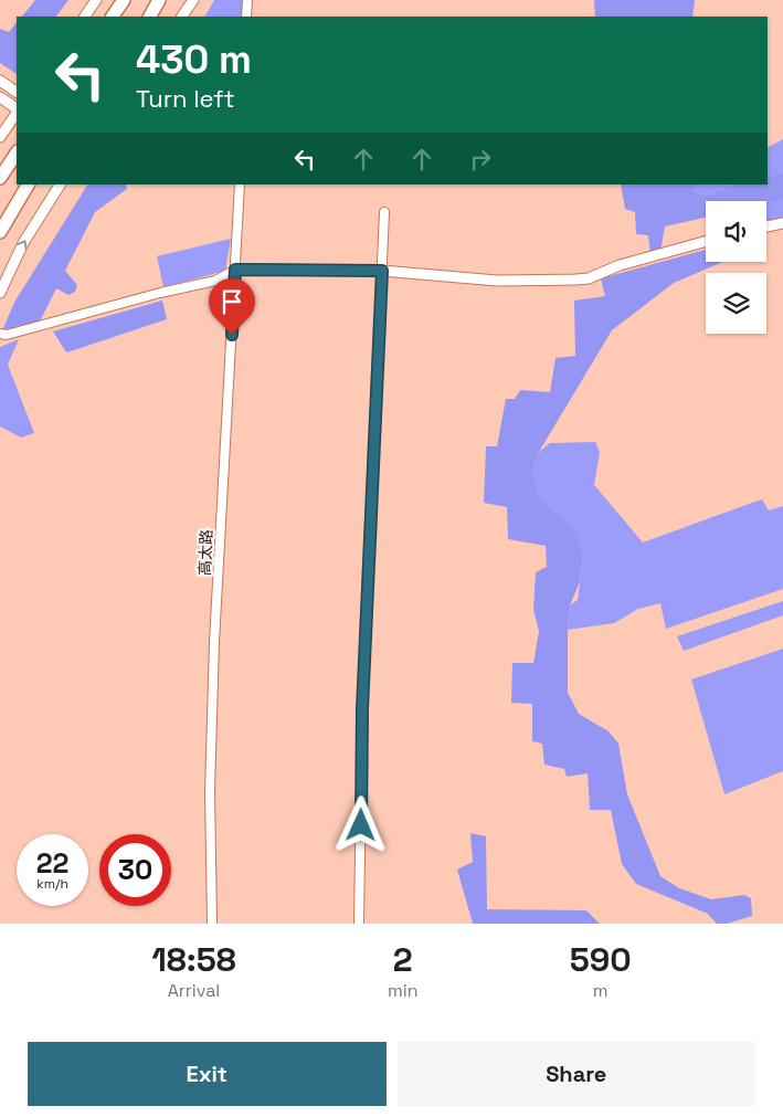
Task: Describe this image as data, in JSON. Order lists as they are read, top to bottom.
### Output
{
  "streets": {
    "street": ["高太路"]
  },
  "page": {
    "turn": ["430 m", "Turn left"],
    "speed": "22 km/h",
    "limit": "30",
    "eta": [
      "18:58",
      "Arrival",
      "2",
      "min",
      "590",
      "m"
    ],
    "buttons": ["Exit", "Share"]
  }
}
